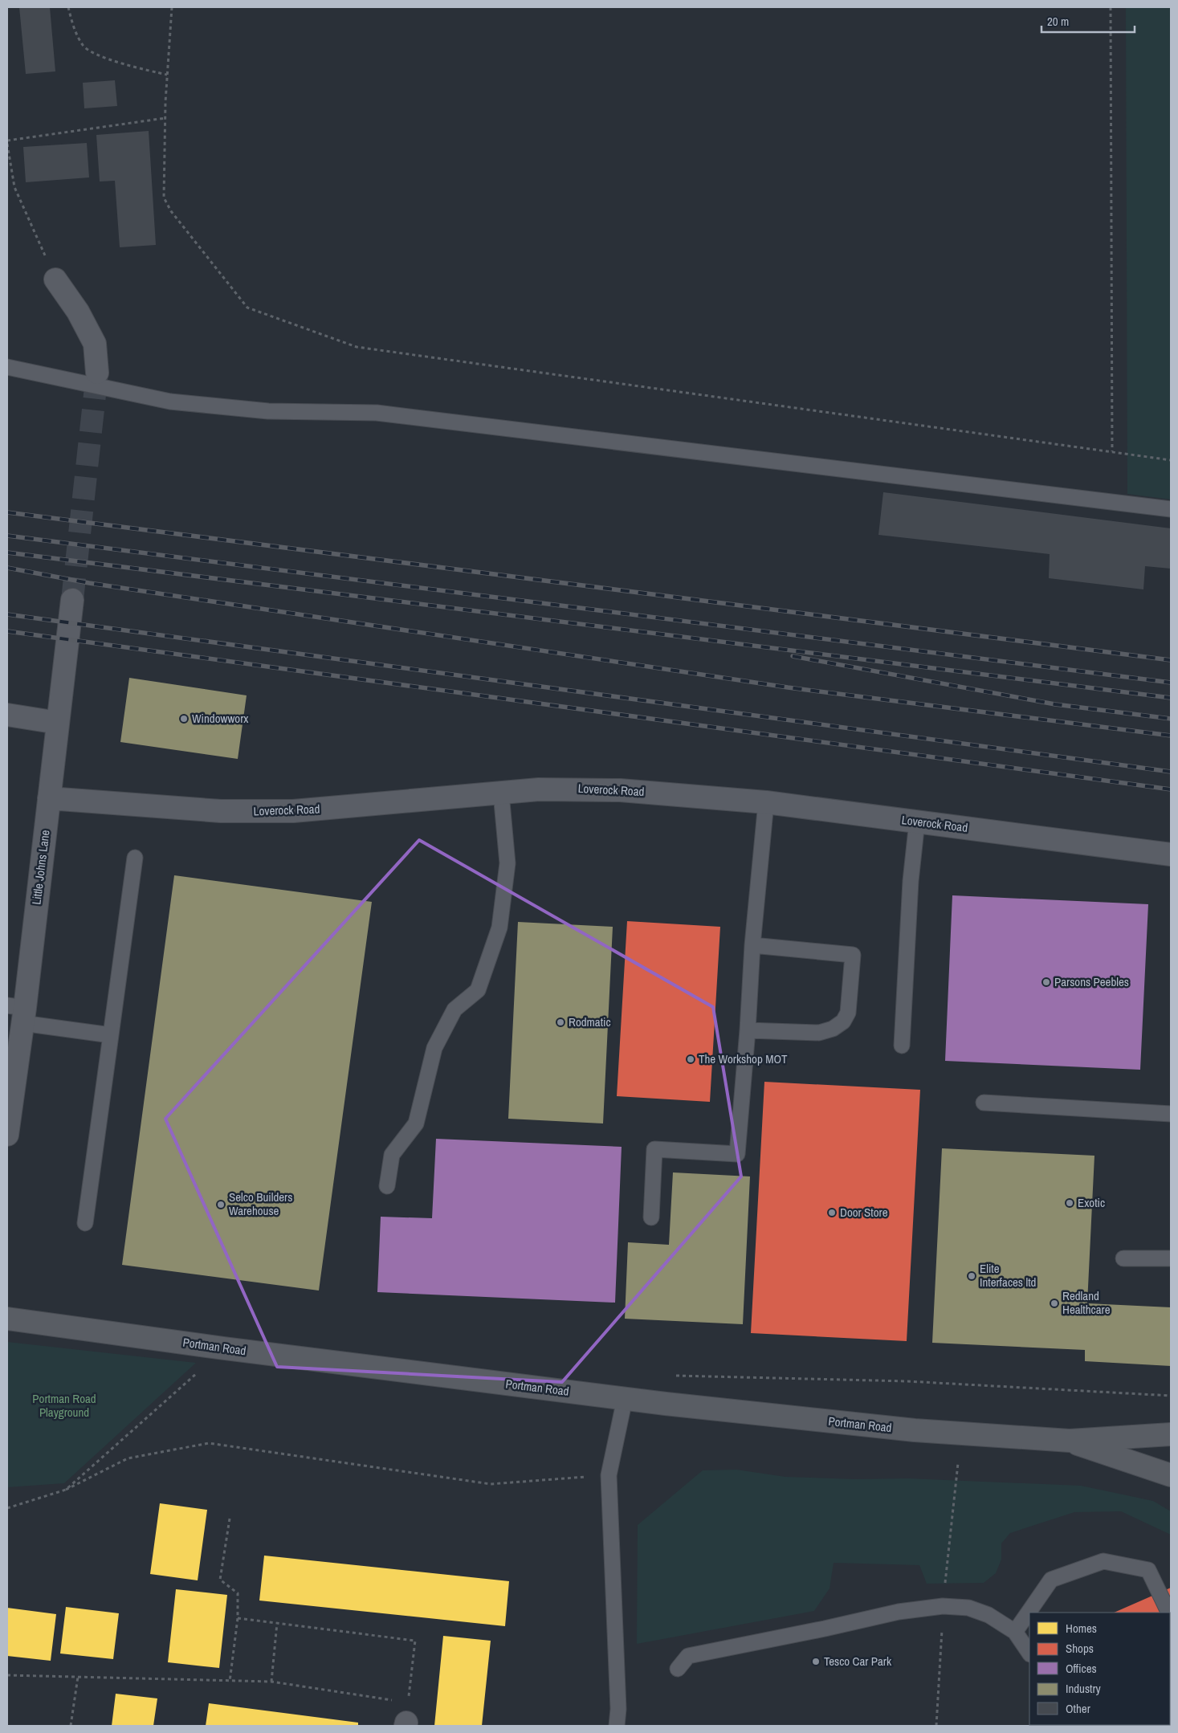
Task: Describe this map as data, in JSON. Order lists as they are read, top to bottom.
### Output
{
  "streets": {
    "street": ["Loverock Road", "Little Johns Lane", "Portman Road"]
  },
  "crossings": [
    ["Loverock Road", "Little Johns Lane"]
  ],
  "parks": ["Portman Road Playground"],
  "places": [
    "Windowworx",
    "Parsons Peebles",
    "Rodmatic",
    "The Workshop MOT",
    "Exotic",
    "Selco Builders Warehouse",
    "Door Store",
    "Elite Interfaces ltd",
    "Redland Healthcare",
    "Tesco Car Park"
  ],
  "legend": [
    "Homes",
    "Shops",
    "Offices",
    "Industry",
    "Other"
  ],
  "scale_bar": "20 m"
}
